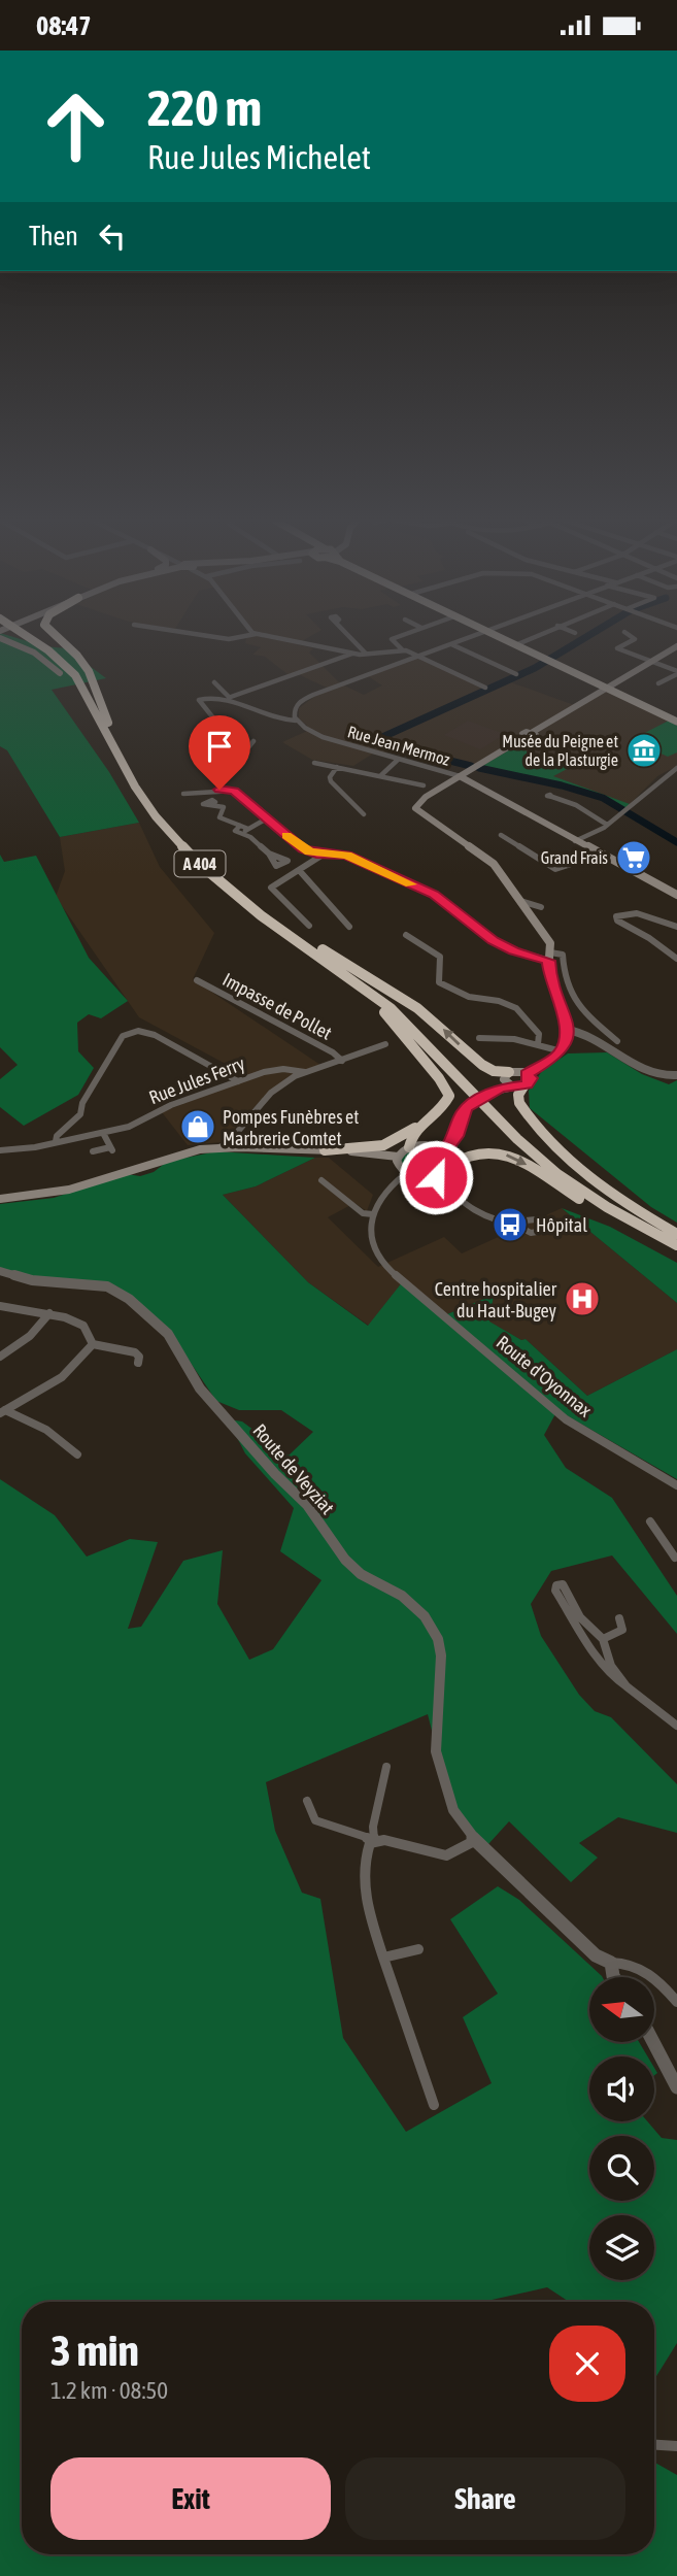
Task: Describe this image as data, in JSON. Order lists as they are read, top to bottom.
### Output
{
  "streets": {
    "highway": ["A 404"],
    "street": [
      "Rue Jean Mermoz",
      "Impasse de Pollet",
      "Rue Jules Ferry",
      "Route d'Oyonnax",
      "Route de Veyziat"
    ]
  },
  "places": {
    "museum": ["Musée du Peigne et de la Plasturgie"],
    "supermarket": ["Grand Frais"],
    "shop": ["Pompes Funèbres et Marbrerie Comtet"],
    "bus stop": ["Hôpital"],
    "hospital": ["Centre hospitalier du Haut-Bugey"]
  },
  "north": "left",
  "page": {
    "status": "08:47",
    "turn": ["220 m", "Rue Jules Michelet"],
    "then": "Then",
    "heading": ["3 min", "1.2 km · 08:50"],
    "buttons": ["Exit", "Share"]
  }
}
